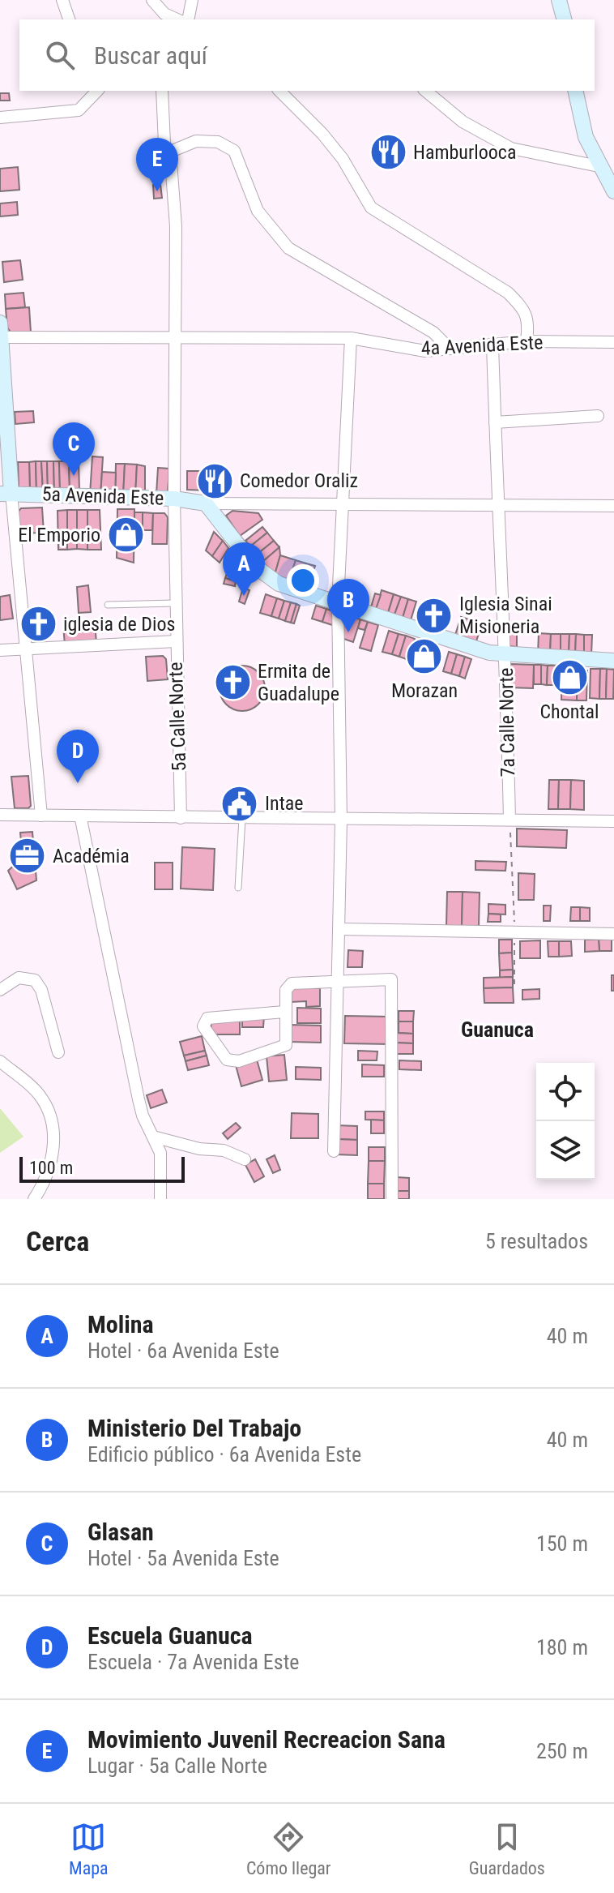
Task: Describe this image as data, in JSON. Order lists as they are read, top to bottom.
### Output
{
  "streets": {
    "street": [
      "4a Avenida Este",
      "5a Avenida Este",
      "5a Calle Norte",
      "7a Calle Norte"
    ]
  },
  "crossings": [
    ["4a Avenida Este", "5a Calle Norte"],
    ["4a Avenida Este", "7a Calle Norte"],
    ["5a Avenida Este", "5a Calle Norte"]
  ],
  "districts": ["Guanuca"],
  "places": {
    "restaurant": ["Hamburlooca", "Comedor Oraliz"],
    "shop": ["El Emporio", "Morazan", "Chontal"],
    "church": ["Iglesia Sinai Misioneria", "iglesia de Dios", "Ermita de Guadalupe"],
    "public building": ["Intae"],
    "office": ["Académia"]
  },
  "scale_bar": "100 m",
  "page": {
    "search": "Buscar aquí",
    "pins": [
      "E",
      "C",
      "A",
      "B",
      "D"
    ],
    "scale": "100 m",
    "heading": ["Cerca", "5 resultados"],
    "list": [
      {
        "mark": "A",
        "name": "Molina",
        "note": "Hotel · 6a Avenida Este",
        "value": "40 m"
      },
      {
        "mark": "B",
        "name": "Ministerio Del Trabajo",
        "note": "Edificio público · 6a Avenida Este",
        "value": "40 m"
      },
      {
        "mark": "C",
        "name": "Glasan",
        "note": "Hotel · 5a Avenida Este",
        "value": "150 m"
      },
      {
        "mark": "D",
        "name": "Escuela Guanuca",
        "note": "Escuela · 7a Avenida Este",
        "value": "180 m"
      },
      {
        "mark": "E",
        "name": "Movimiento Juvenil Recreacion Sana",
        "note": "Lugar · 5a Calle Norte",
        "value": "250 m"
      }
    ],
    "nav": ["Mapa", "Cómo llegar", "Guardados"]
  }
}
